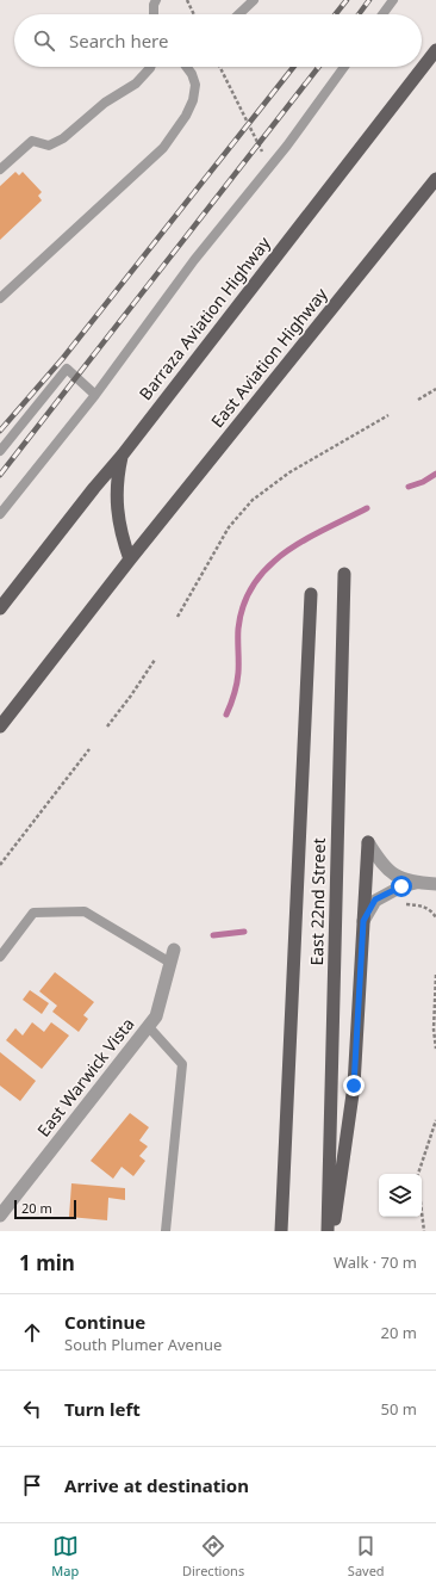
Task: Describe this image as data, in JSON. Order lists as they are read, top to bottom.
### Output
{
  "streets": {
    "main road": ["Barraza Aviation Highway", "East Aviation Highway", "East 22nd Street"],
    "street": ["East Warwick Vista"]
  },
  "scale_bar": "20 m",
  "page": {
    "search": "Search here",
    "scale": "20 m",
    "heading": ["1 min", "Walk · 70 m"],
    "list": [
      ["Continue", "South Plumer Avenue", "20 m"],
      ["Turn left", "50 m"],
      "Arrive at destination"
    ],
    "nav": ["Map", "Directions", "Saved"]
  }
}
